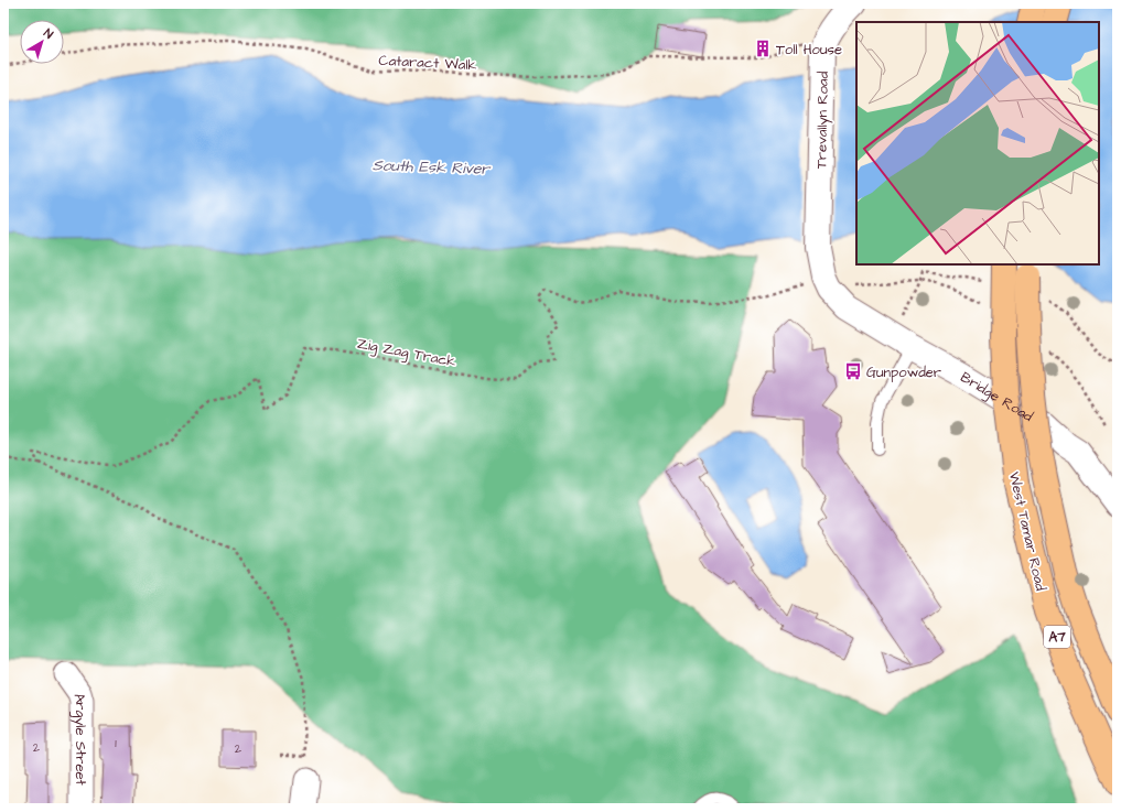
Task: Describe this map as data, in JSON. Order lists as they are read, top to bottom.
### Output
{
  "streets": {
    "highway": ["West Tamar Road", "A7"],
    "street": ["Trevallyn Road", "Bridge Road", "Argyle Street"],
    "path": ["Cataract Walk", "Zig Zag Track"]
  },
  "crossings": [
    ["Cataract Walk", "Trevallyn Road"],
    ["Trevallyn Road", "Bridge Road"]
  ],
  "water": ["South Esk River"],
  "places": {
    "building": ["Toll House"],
    "bus stop": ["Gunpowder"]
  },
  "house_numbers": ["1", "2", "2"],
  "north": "top right"
}
